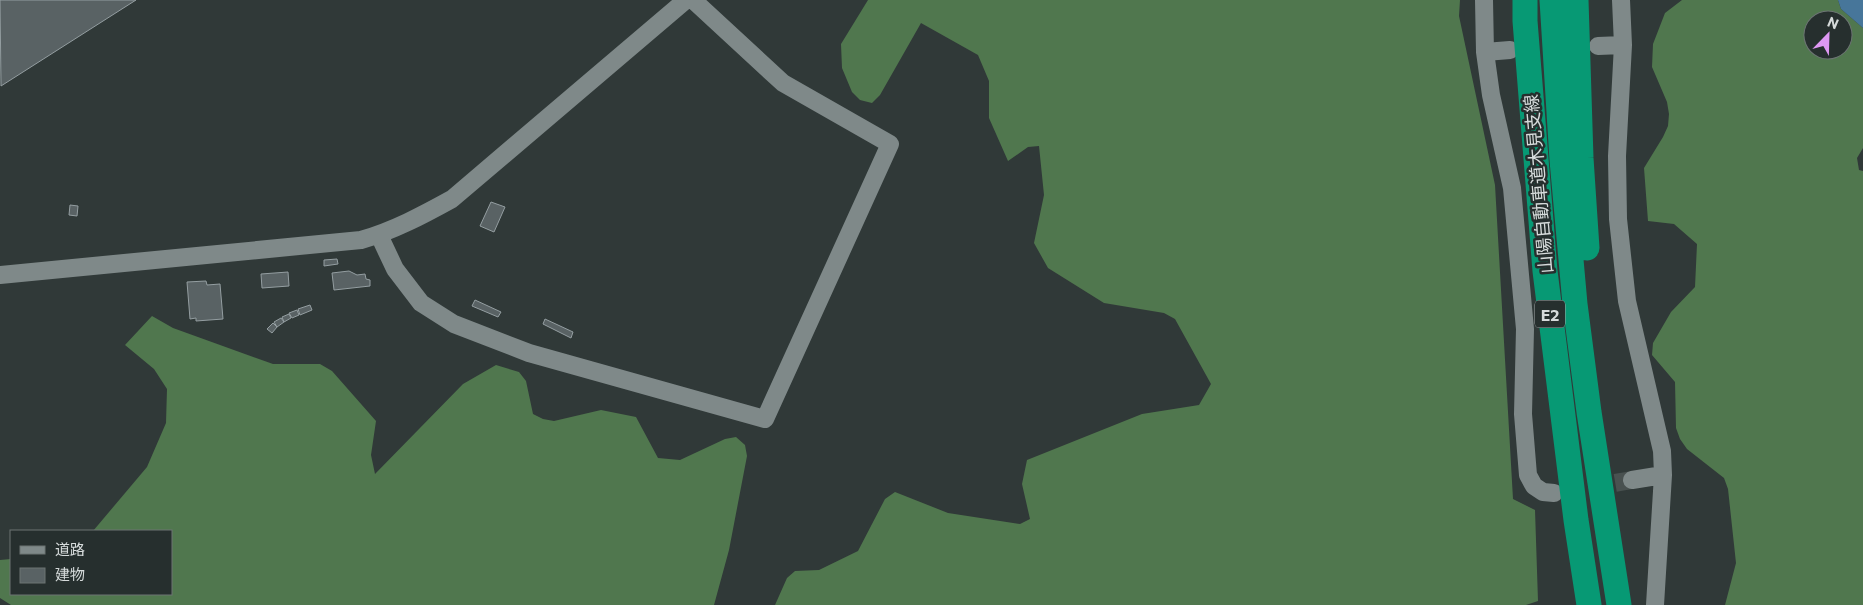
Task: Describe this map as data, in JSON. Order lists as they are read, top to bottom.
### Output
{
  "streets": {
    "highway": ["山陽自動車道木見支線", "E2"]
  },
  "legend": ["道路", "建物"],
  "north": "top right"
}
